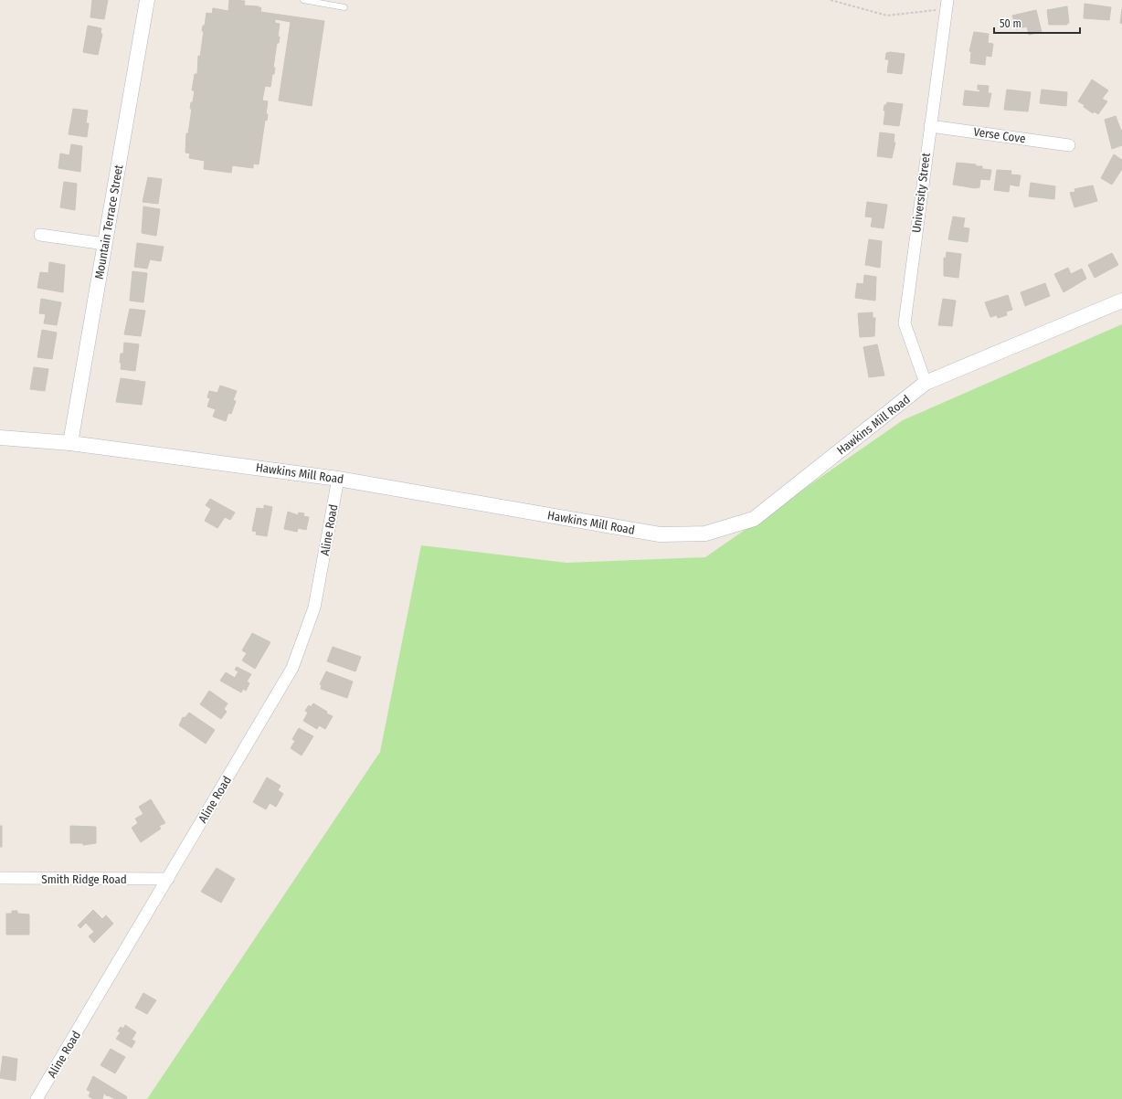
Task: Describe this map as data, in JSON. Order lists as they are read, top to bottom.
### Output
{
  "streets": {
    "street": [
      "Verse Cove",
      "University Street",
      "Mountain Terrace Street",
      "Hawkins Mill Road",
      "Aline Road",
      "Smith Ridge Road"
    ]
  },
  "crossings": [
    ["Verse Cove", "University Street"],
    ["University Street", "Hawkins Mill Road"],
    ["Mountain Terrace Street", "Hawkins Mill Road"],
    ["Hawkins Mill Road", "Aline Road"],
    ["Aline Road", "Smith Ridge Road"]
  ],
  "scale_bar": "50 m"
}
